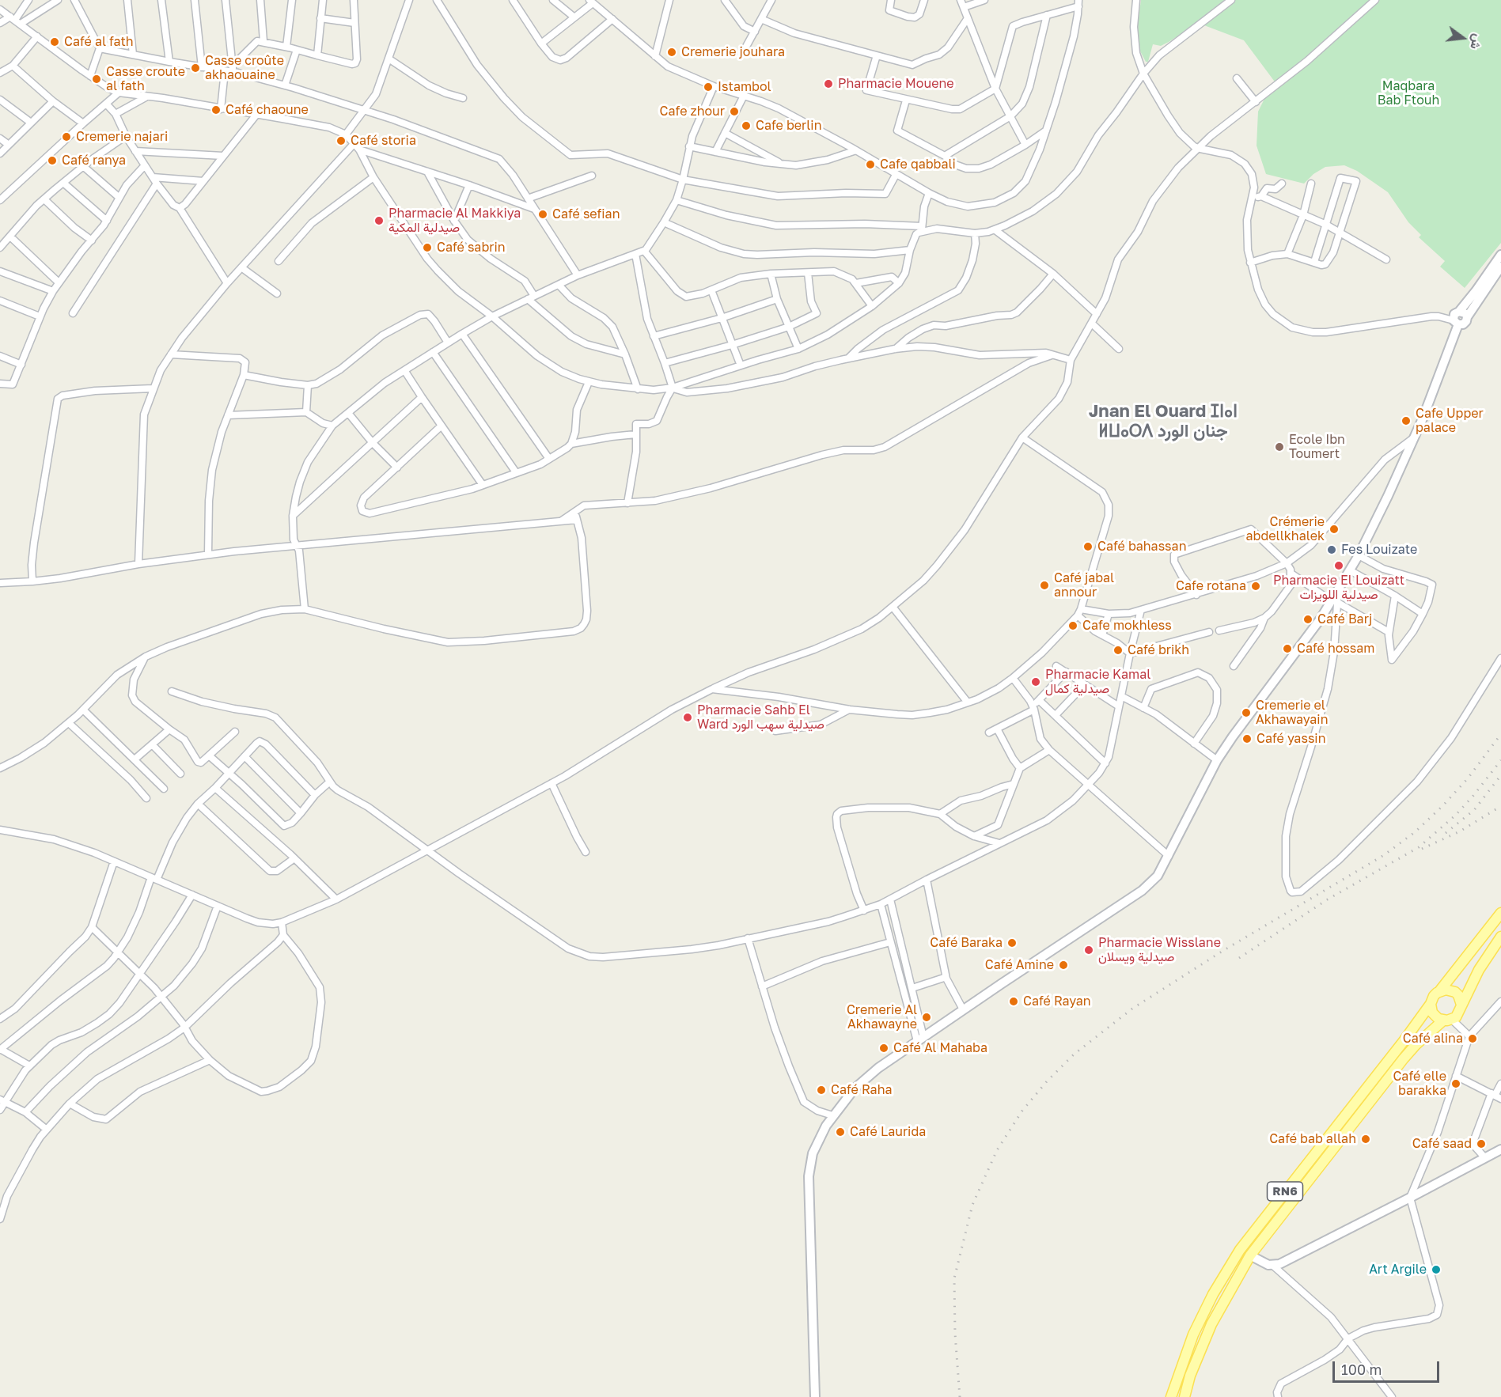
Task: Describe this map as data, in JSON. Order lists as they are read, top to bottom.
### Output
{
  "streets": {
    "main road": ["RN6"]
  },
  "districts": ["Jnan El Ouard ⵊⵏⴰⵏ ⵍⵡⴰⵔⴷ جنان الورد"],
  "parks": ["Maqbara Bab Ftouh"],
  "places": [
    "Café al fath",
    "Cremerie jouhara",
    "Casse croûte akhaouaine",
    "Casse croute al fath",
    "Pharmacie Mouene",
    "Istambol",
    "Café chaoune",
    "Cafe zhour",
    "Cafe berlin",
    "Cremerie najari",
    "Café storia",
    "Café ranya",
    "Cafe qabbali",
    "Café sefian",
    "Pharmacie Al Makkiya صيدلية المكية",
    "Café sabrin",
    "Cafe Upper palace",
    "Ecole Ibn Toumert",
    "Crémerie abdellkhalek",
    "Café bahassan",
    "Fes Louizate",
    "Pharmacie El Louizatt صيدلية اللويزات",
    "Café jabal annour",
    "Cafe rotana",
    "Café Barj",
    "Cafe mokhless",
    "Café hossam",
    "Café brikh",
    "Pharmacie Kamal صيدلية كمال",
    "Cremerie el Akhawayain",
    "Pharmacie Sahb El Ward صيدلية سهب الورد",
    "Café yassin",
    "Café Baraka",
    "Pharmacie Wisslane صيدلية ويسلان",
    "Café Amine",
    "Café Rayan",
    "Cremerie Al Akhawayne",
    "Café alina",
    "Café Al Mahaba",
    "Café elle barakka",
    "Café Raha",
    "Café Laurida",
    "Café bab allah",
    "Café saad",
    "Art Argile"
  ],
  "scale_bar": "100 m",
  "north": "right"
}
